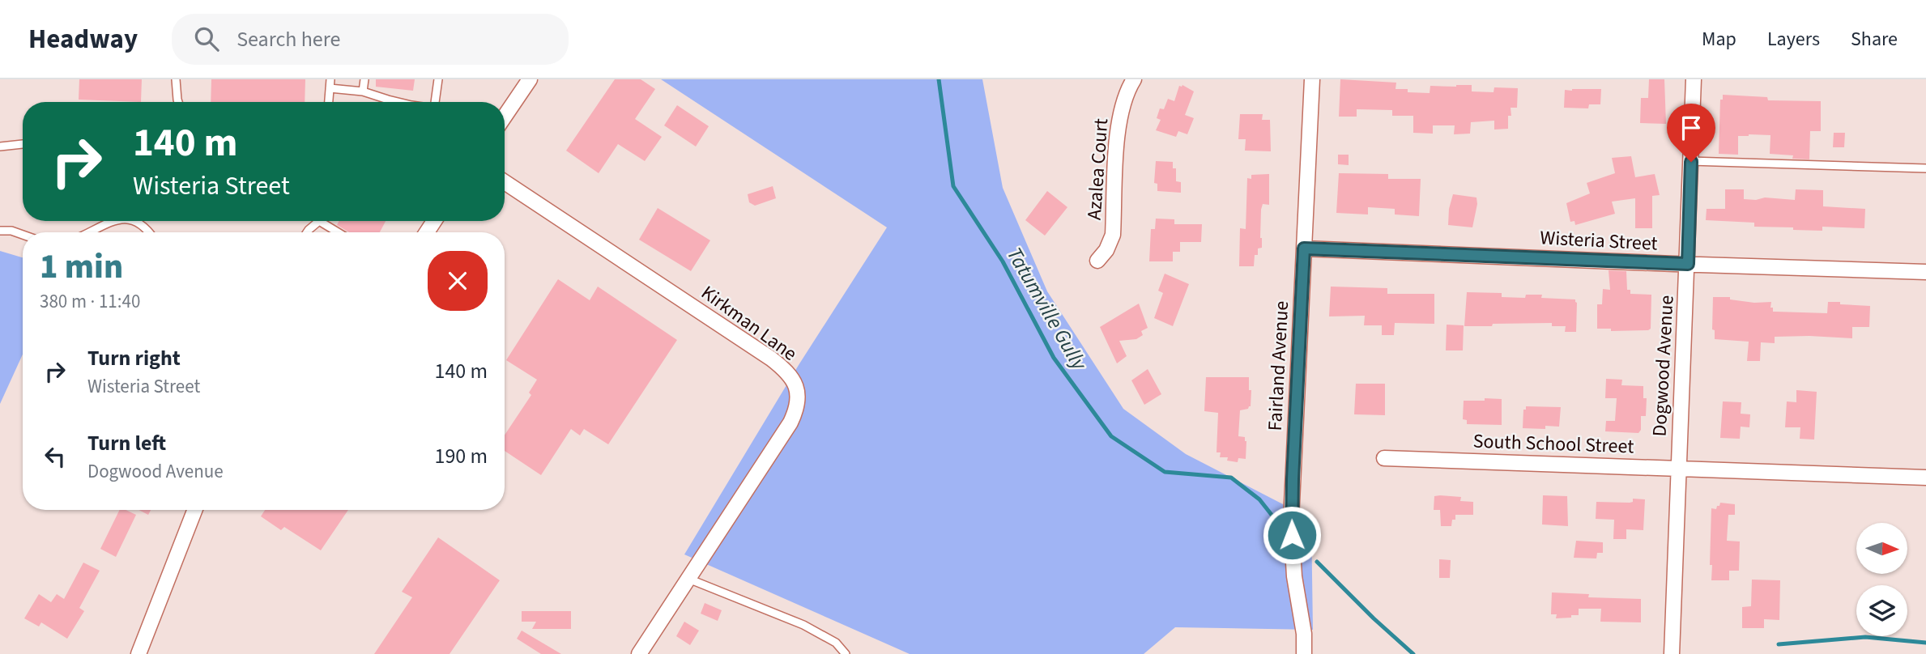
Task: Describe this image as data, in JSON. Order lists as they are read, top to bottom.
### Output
{
  "streets": {
    "street": [
      "Azalea Court",
      "Wisteria Street",
      "Kirkman Lane",
      "Fairland Avenue",
      "Dogwood Avenue",
      "South School Street"
    ]
  },
  "crossings": [
    ["Wisteria Street", "Fairland Avenue"],
    ["Wisteria Street", "Dogwood Avenue"],
    ["Dogwood Avenue", "South School Street"]
  ],
  "water": ["Tatumville Gully"],
  "north": "right",
  "page": {
    "header": "Headway",
    "search": "Search here",
    "nav": ["Map", "Layers", "Share"],
    "turn": ["140 m", "Wisteria Street"],
    "heading": ["1 min", "380 m · 11:40"],
    "list": [
      {
        "name": "Turn right",
        "note": "Wisteria Street",
        "value": "140 m"
      },
      {
        "name": "Turn left",
        "note": "Dogwood Avenue",
        "value": "190 m"
      }
    ]
  }
}
